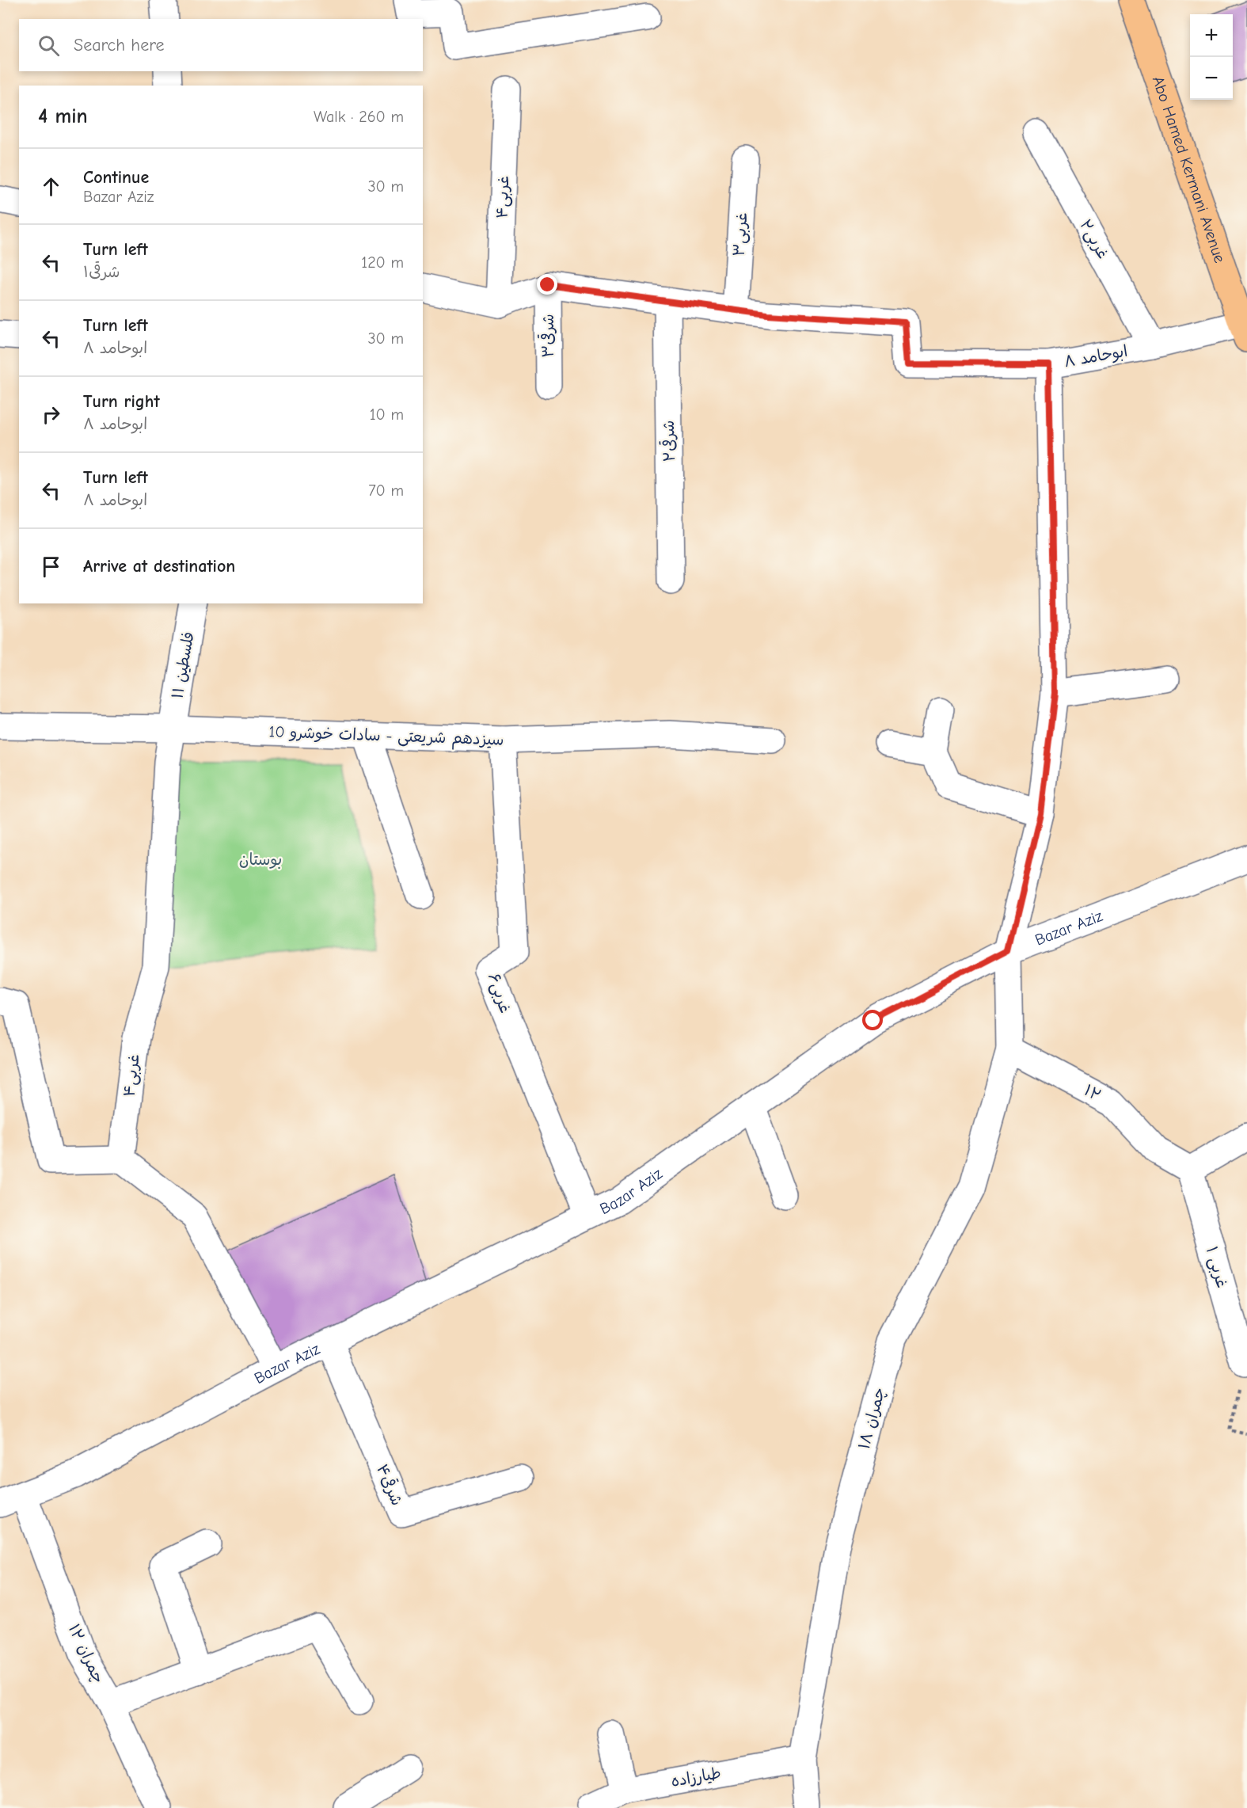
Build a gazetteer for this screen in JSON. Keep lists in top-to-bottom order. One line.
{"streets":{"main road":["Abo Hamed Kermani Avenue"],"street":["غربی۴","غربی۳","غربی۲","شرقی۳","ابوحامد ۸","شرقی۲","فلسطین ۱۱","سیزدهم شریعتی - سادات خوشرو 10","Bazar Aziz","غربی۶","۱۲","۱ غربی","چمران ۱۸","شرقی۴","چمران ۱۲","طیارزاده"]},"crossings":[["Abo Hamed Kermani Avenue","ابوحامد ۸"],["غربی۴","ابوحامد ۸"],["غربی۴","فلسطین ۱۱"],["غربی۴","سیزدهم شریعتی - سادات خوشرو 10"],["غربی۳","ابوحامد ۸"],["غربی۲","ابوحامد ۸"],["شرقی۳","ابوحامد ۸"],["ابوحامد ۸","شرقی۲"],["فلسطین ۱۱","سیزدهم شریعتی - سادات خوشرو 10"],["سیزدهم شریعتی - سادات خوشرو 10","غربی۶"],["Bazar Aziz","غربی۶"],["Bazar Aziz","شرقی۴"],["Bazar Aziz","چمران ۱۲"],["۱۲","۱ غربی"],["۱۲","چمران ۱۸"],["چمران ۱۸","طیارزاده"]],"parks":["بوستان"],"page":{"map_buttons":["+","−"],"search":"Search here","heading":["4 min","Walk · 260 m"],"list":[["Continue","Bazar Aziz","30 m"],["Turn left","شرقی۱","120 m"],["Turn left","ابوحامد ۸","30 m"],["Turn right","ابوحامد ۸","10 m"],["Turn left","ابوحامد ۸","70 m"],"Arrive at destination"]}}
